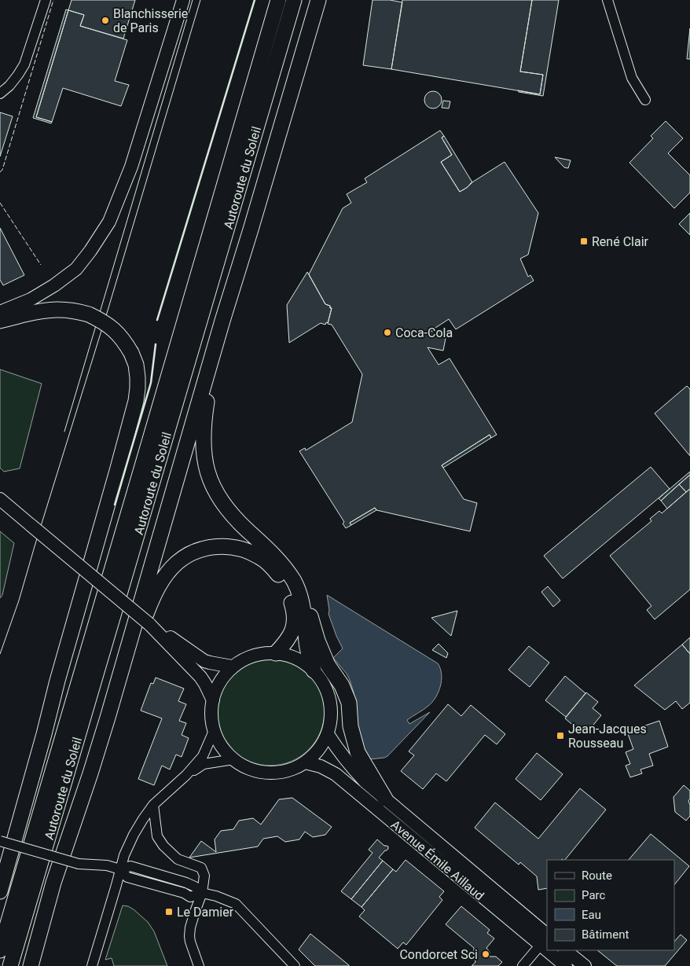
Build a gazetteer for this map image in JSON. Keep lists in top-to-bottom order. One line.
{"streets":{"highway":["Autoroute du Soleil"],"main road":["Avenue Émile Aillaud"]},"places":{"other":["Blanchisserie de Paris","Coca-Cola","Condorcet Sci"],"transit":["René Clair","Jean-Jacques Rousseau","Le Damier"]},"legend":["Route","Parc","Eau","Bâtiment"]}
